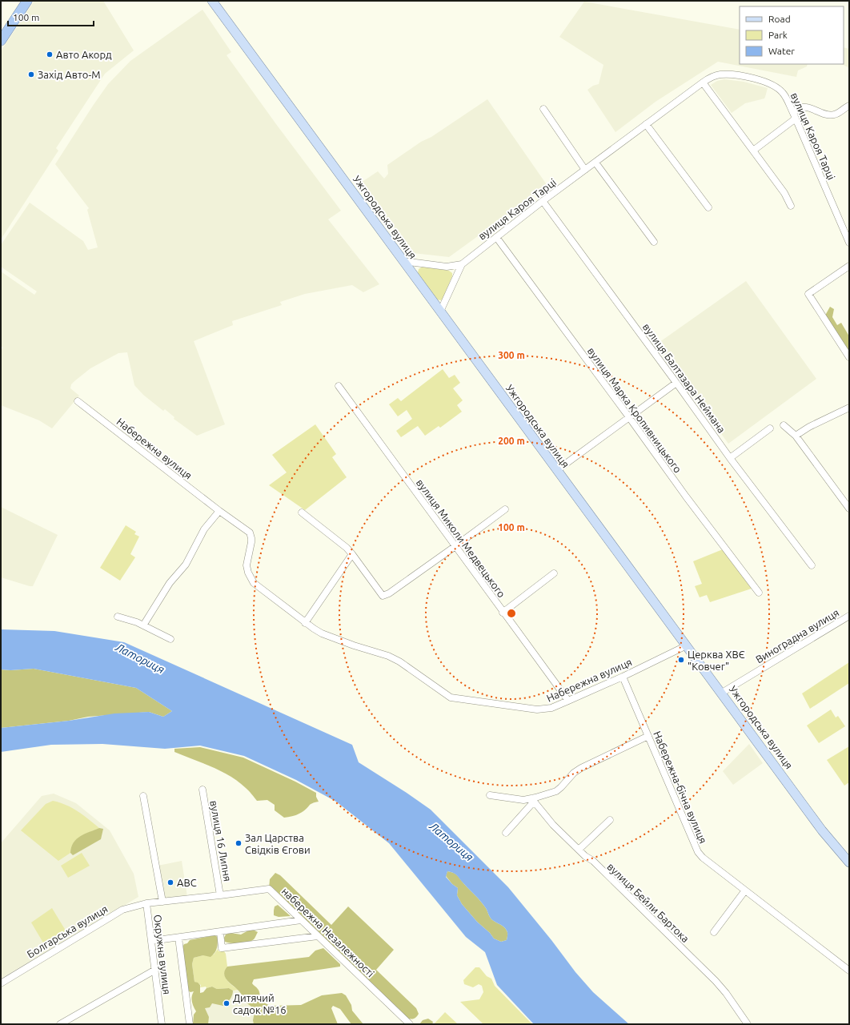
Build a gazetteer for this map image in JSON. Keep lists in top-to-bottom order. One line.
{"streets":{"main road":["Ужгородська вулиця"],"street":["вулиця Кароя Тарці","вулиця Балтазара Неймана","вулиця Марка Кропивницького","Набережна вулиця","вулиця Миколи Медвецького","Виноградна вулиця","Набережна-бічна вулиця","вулиця 16 Липня","вулиця Бейли Бартока","Болгарська вулиця","набережна Незалежності","Окружна вулиця"]},"crossings":[["вулиця Кароя Тарці","Ужгородська вулиця"],["вулиця Кароя Тарці","вулиця Балтазара Неймана"],["вулиця Кароя Тарці","вулиця Марка Кропивницького"],["Ужгородська вулиця","Набережна вулиця"],["Ужгородська вулиця","Виноградна вулиця"],["Набережна вулиця","вулиця Миколи Медвецького"],["Набережна вулиця","Набережна-бічна вулиця"],["вулиця 16 Липня","набережна Незалежності"],["вулиця 16 Липня","Окружна вулиця"],["Болгарська вулиця","Окружна вулиця"],["набережна Незалежності","Окружна вулиця"]],"water":["Латориця"],"places":["Авто Акорд","Захід Авто-М","Церква ХВЄ \"Ковчег\"","Зал Царства Свідків Єгови","ABC","Дитячий садок №16"],"legend":["Road","Park","Water"],"scale_bar":"100 m","rings":["300 m","200 m","100 m"]}
